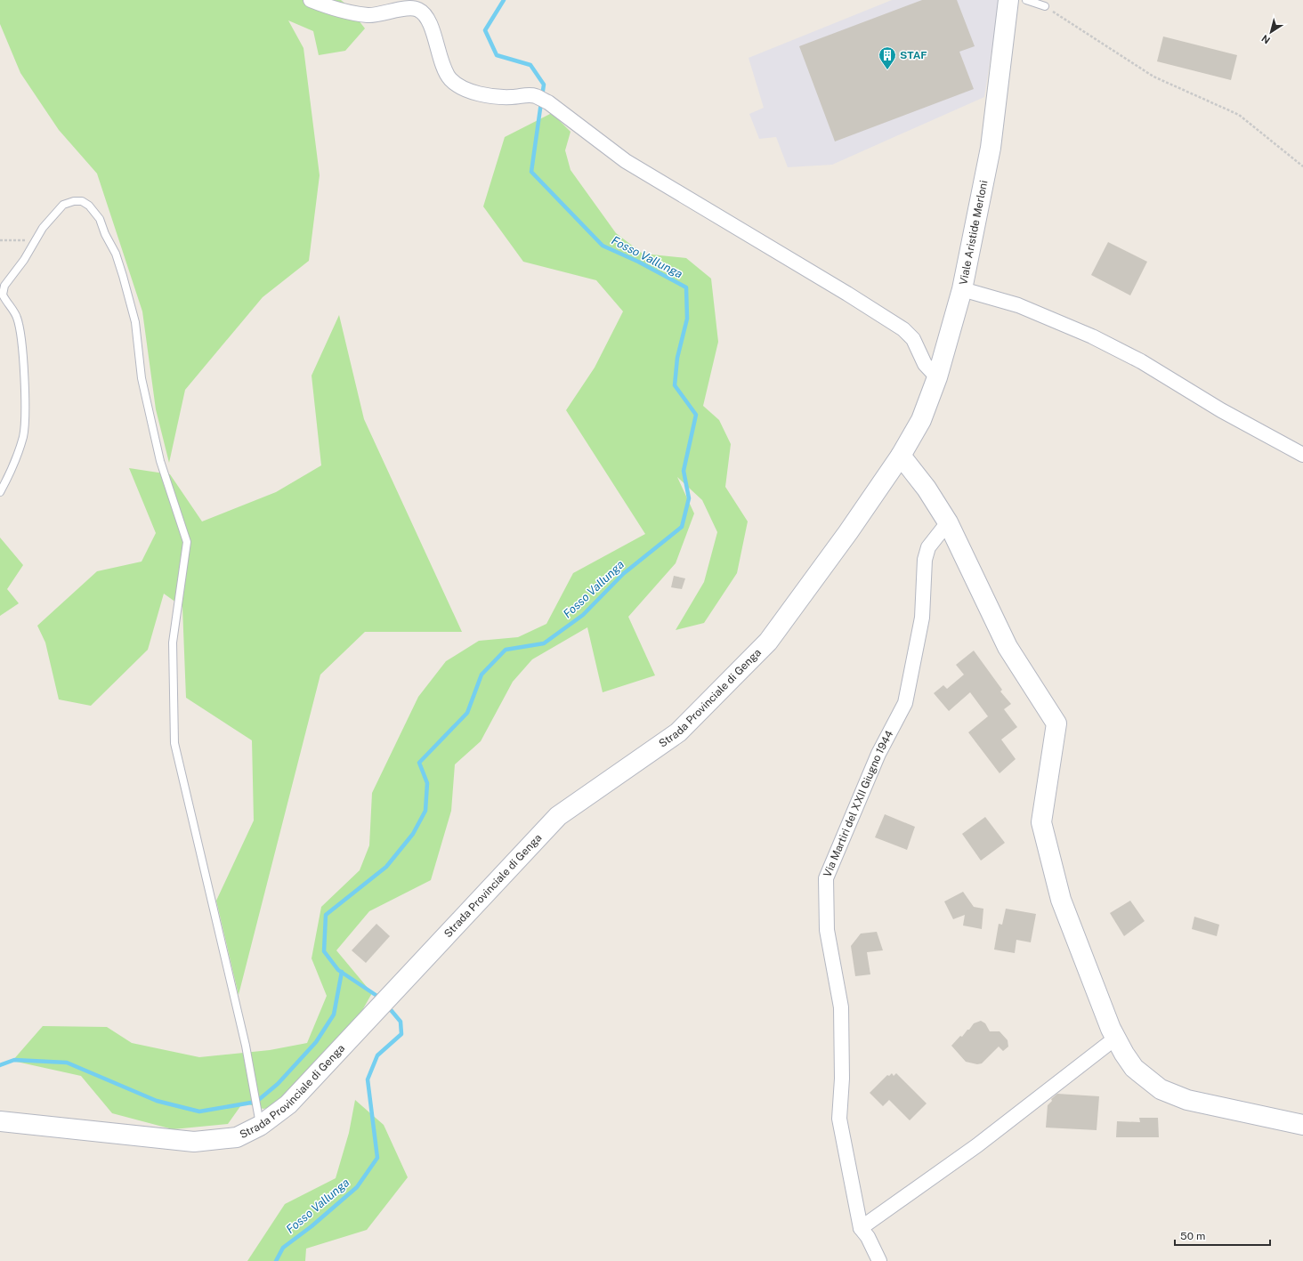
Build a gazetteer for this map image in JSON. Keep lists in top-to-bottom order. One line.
{"streets":{"main road":["Viale Aristide Merloni","Strada Provinciale di Genga"],"street":["Via Martiri del XXII Giugno 1944"]},"crossings":[["Viale Aristide Merloni","Strada Provinciale di Genga"]],"water":["Fosso Vallunga"],"places":{"building":["STAF"]},"scale_bar":"50 m","north":"bottom left"}
